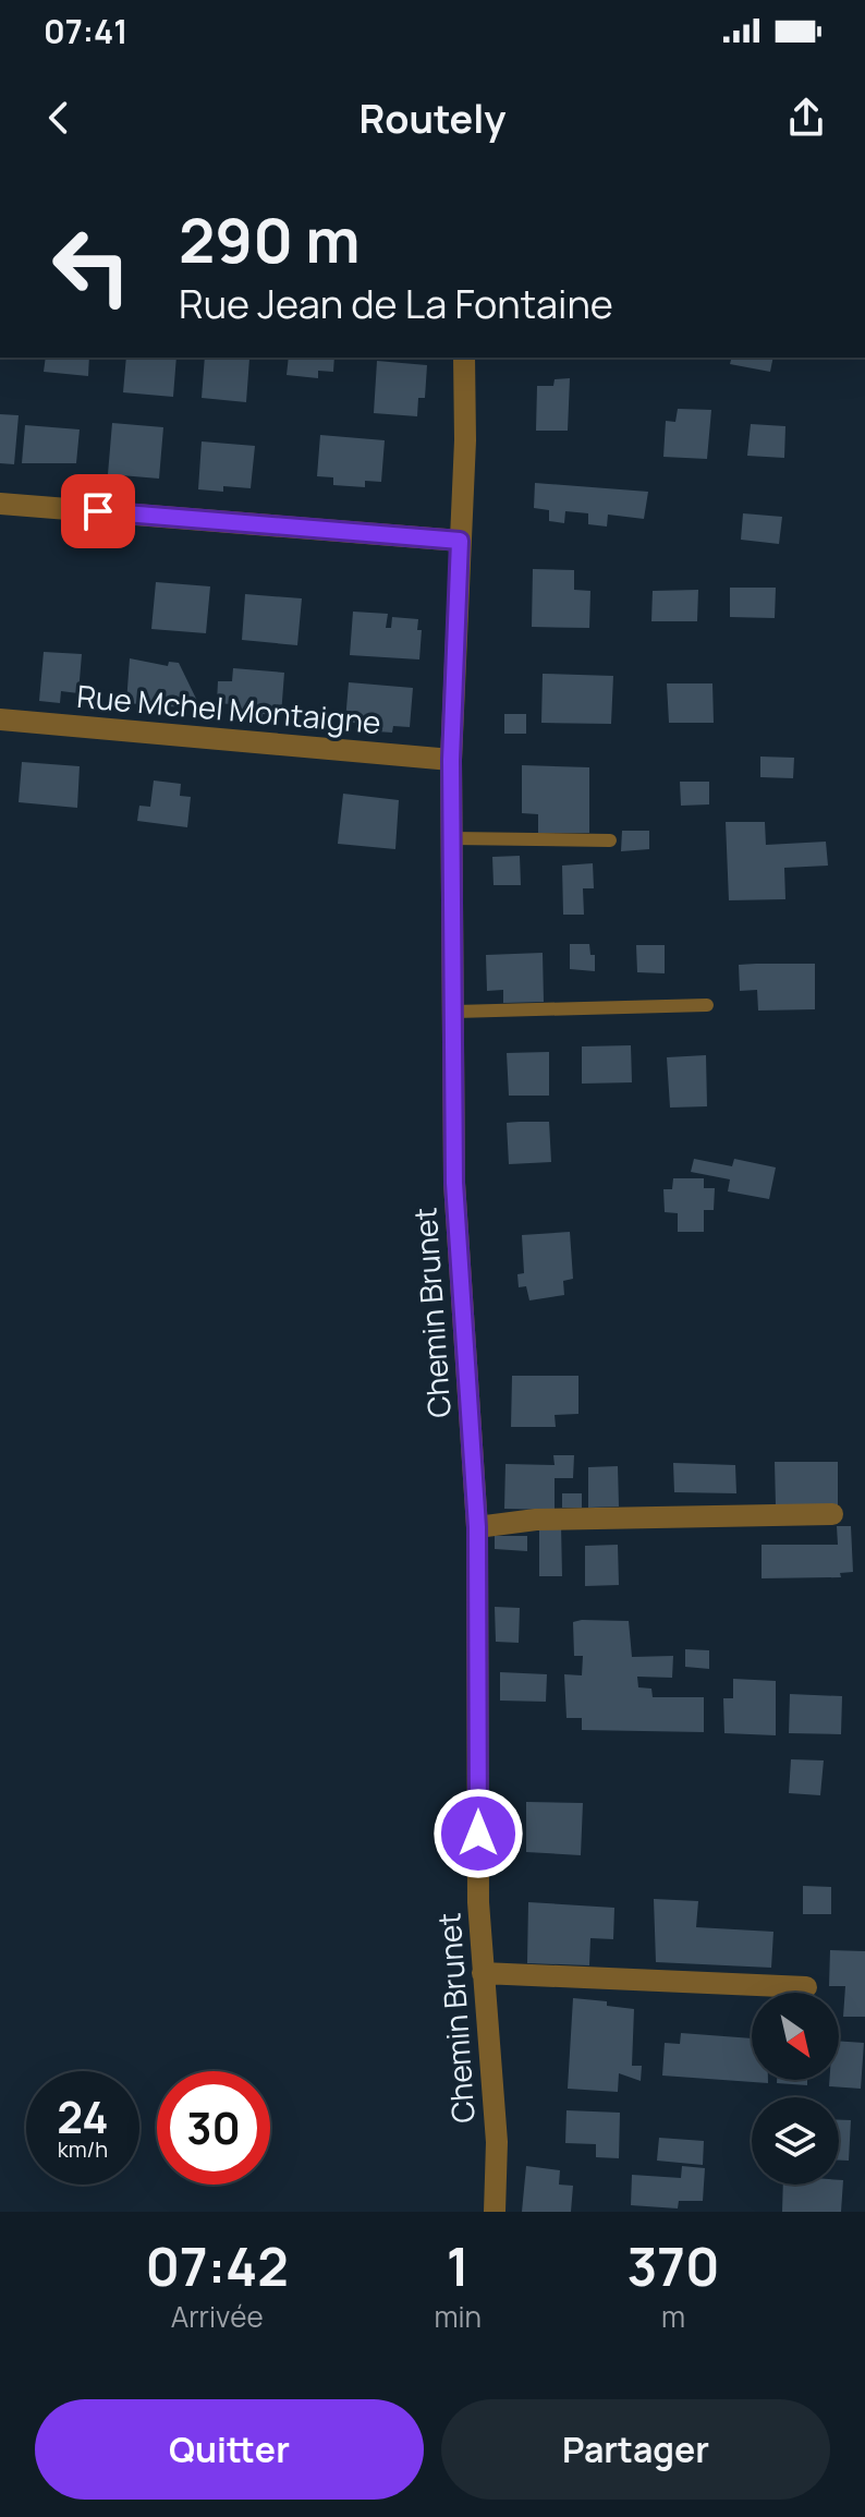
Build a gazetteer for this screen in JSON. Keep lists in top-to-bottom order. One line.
{"streets":{"street":["Rue Mchel Montaigne","Chemin Brunet"]},"crossings":[["Rue Mchel Montaigne","Chemin Brunet"]],"north":"bottom right","page":{"status":"07:41","header":"Routely","turn":["290 m","Rue Jean de La Fontaine"],"speed":"24 km/h","limit":"30","eta":["07:42","Arrivée","1","min","370","m"],"buttons":["Quitter","Partager"]}}
